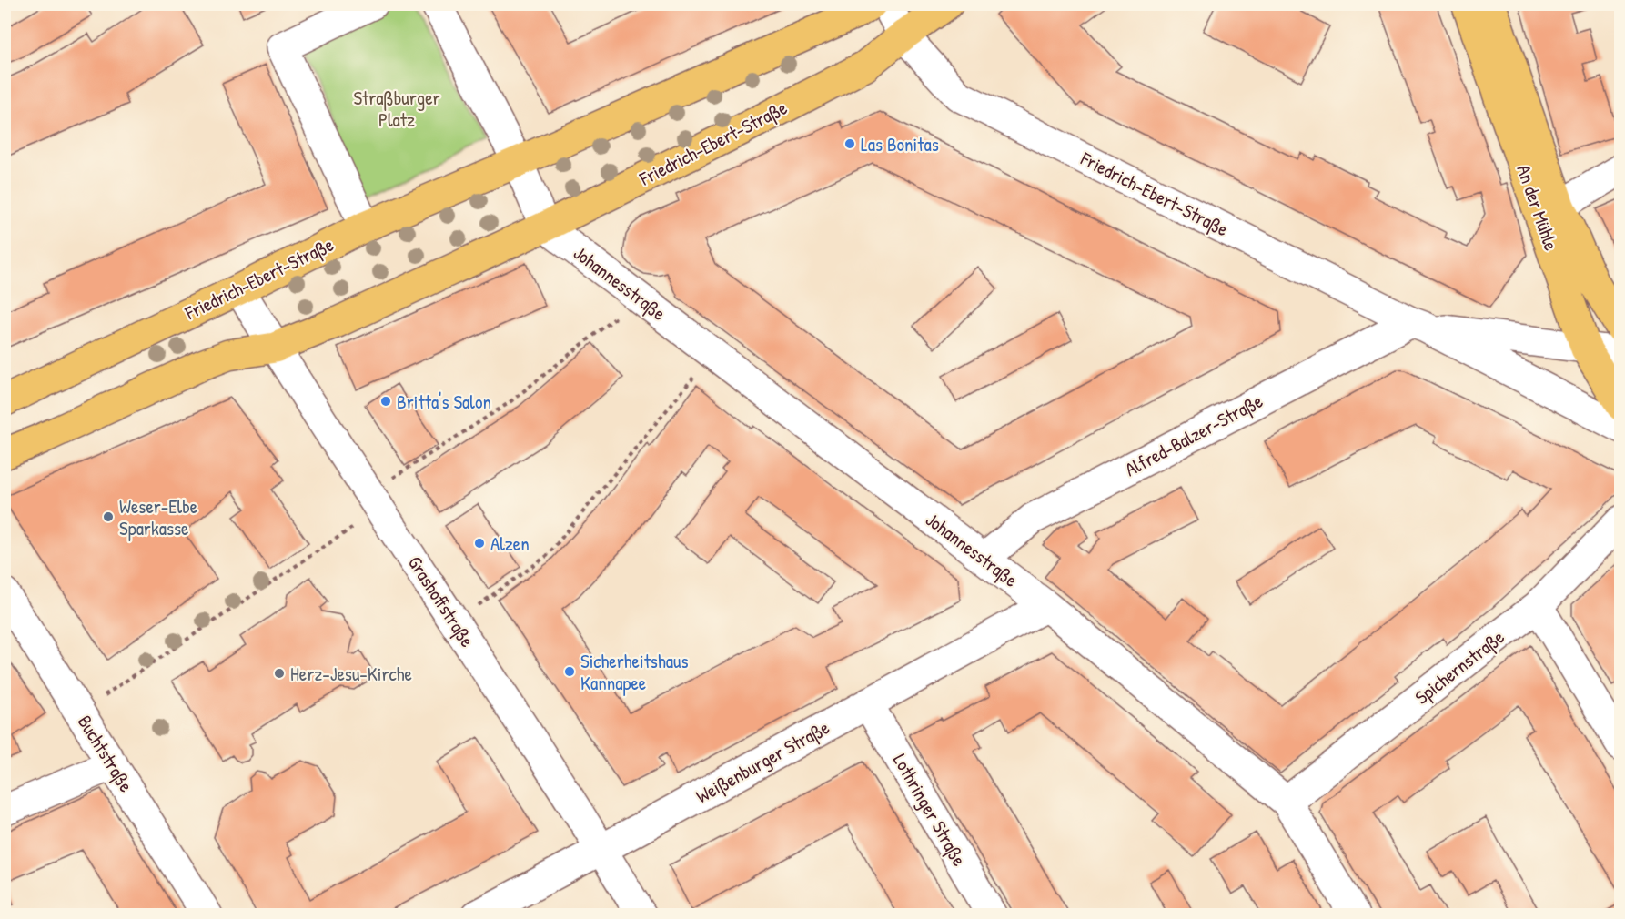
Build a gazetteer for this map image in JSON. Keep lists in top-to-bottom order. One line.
{"streets":{"main road":["Friedrich-Ebert-Straße","An der Mühle"],"street":["Johannesstraße","Alfred-Balzer-Straße","Grashoffstraße","Spichernstraße","Buchtstraße","Weißenburger Straße","Lothringer Straße"]},"crossings":[["Friedrich-Ebert-Straße","An der Mühle"],["Friedrich-Ebert-Straße","Johannesstraße"],["Friedrich-Ebert-Straße","Alfred-Balzer-Straße"],["Friedrich-Ebert-Straße","Grashoffstraße"],["Johannesstraße","Alfred-Balzer-Straße"],["Johannesstraße","Spichernstraße"],["Johannesstraße","Weißenburger Straße"],["Grashoffstraße","Weißenburger Straße"],["Weißenburger Straße","Lothringer Straße"]],"parks":["Straßburger Platz"],"places":["Las Bonitas","Britta's Salon","Weser-Elbe Sparkasse","Alzen","Sicherheitshaus Kannapee","Herz-Jesu-Kirche"]}
